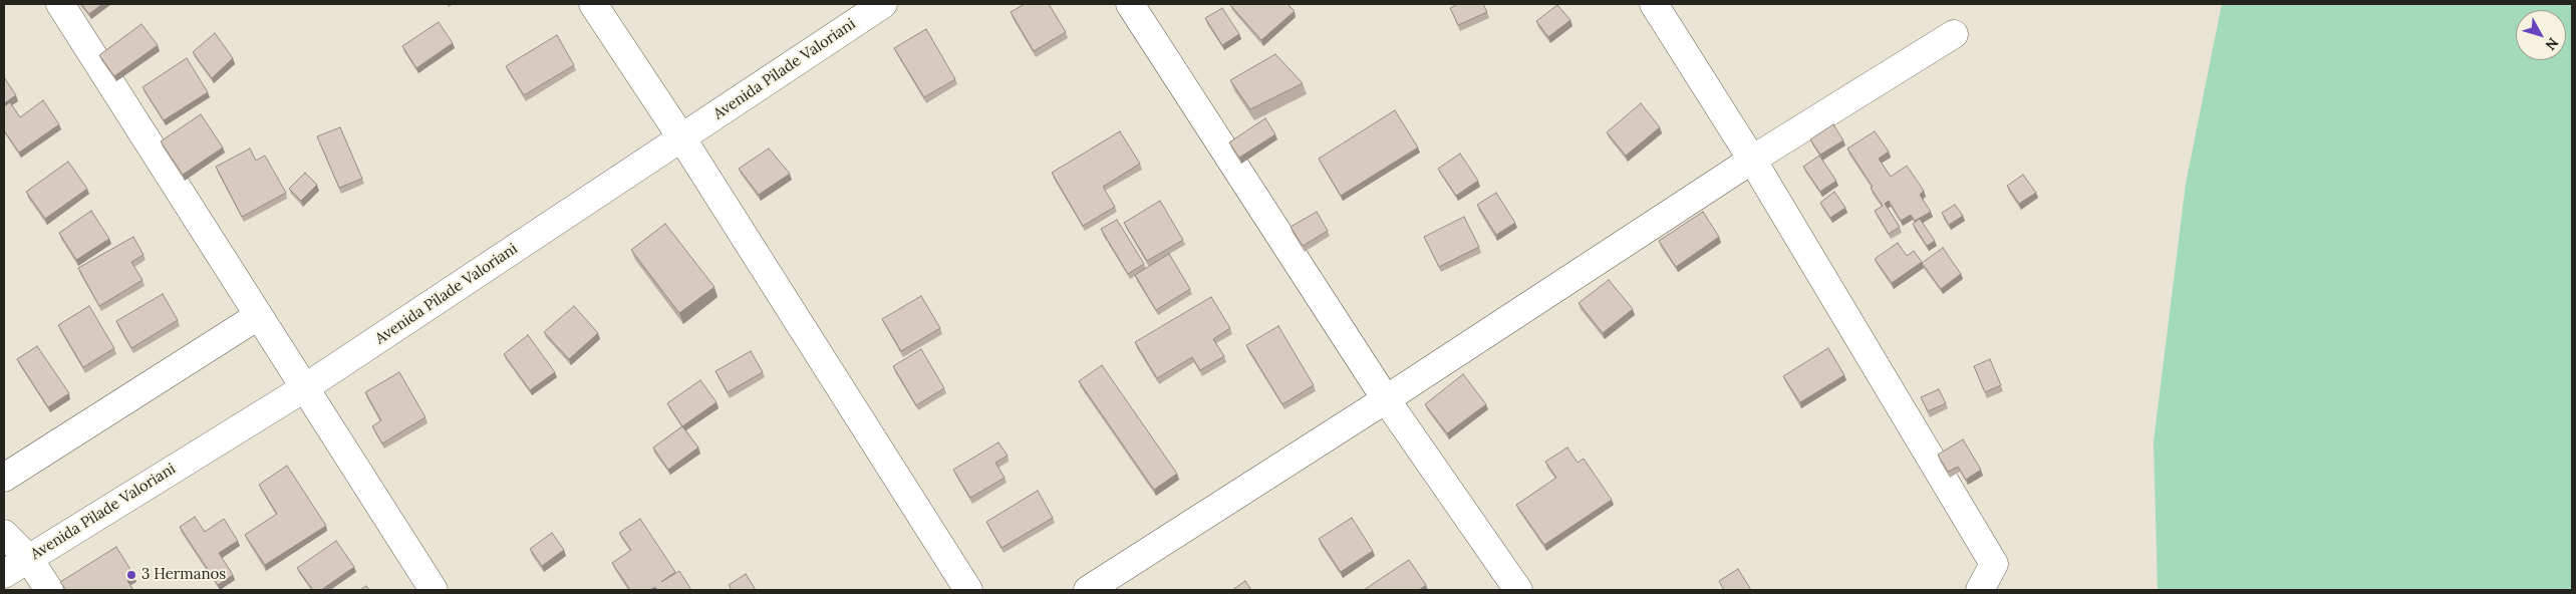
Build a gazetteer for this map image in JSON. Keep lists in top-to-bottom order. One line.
{"streets":{"street":["Avenida Pilade Valoriani"]},"places":["3 Hermanos"],"north":"bottom right"}
